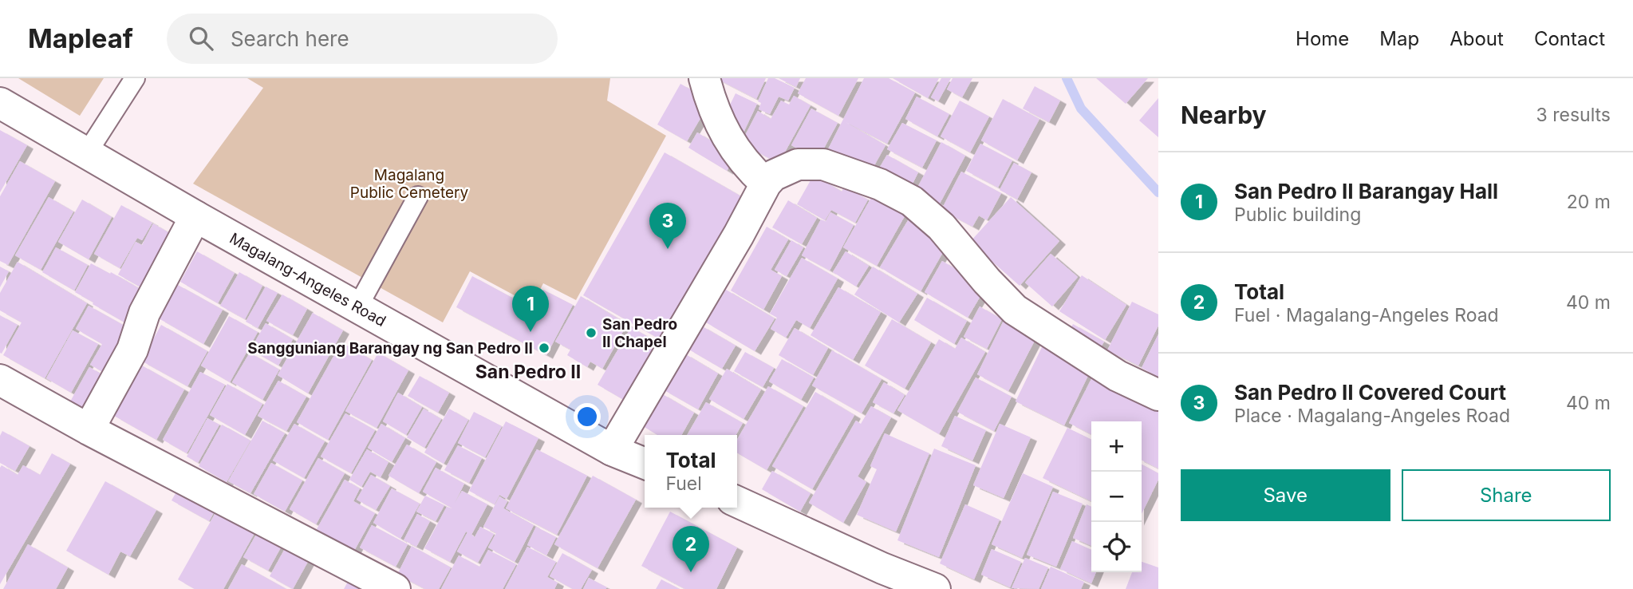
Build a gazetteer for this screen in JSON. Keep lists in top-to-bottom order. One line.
{"streets":{"street":["Magalang-Angeles Road"]},"districts":["San Pedro II"],"parks":["Magalang Public Cemetery"],"places":["San Pedro II Chapel","Sangguniang Barangay ng San Pedro Ⅱ"],"page":{"header":"Mapleaf","search":"Search here","nav":["Home","Map","About","Contact"],"heading":["Nearby","3 results"],"list":[{"mark":"1","name":"San Pedro Ⅱ Barangay Hall","note":"Public building","value":"20 m"},{"mark":"2","name":"Total","note":"Fuel · Magalang-Angeles Road","value":"40 m"},{"mark":"3","name":"San Pedro Ⅱ Covered Court","note":"Place · Magalang-Angeles Road","value":"40 m"}],"pins":["3","1","2"],"map_buttons":["+","−"],"popup":["Total","Fuel"],"buttons":["Save","Share"]}}
